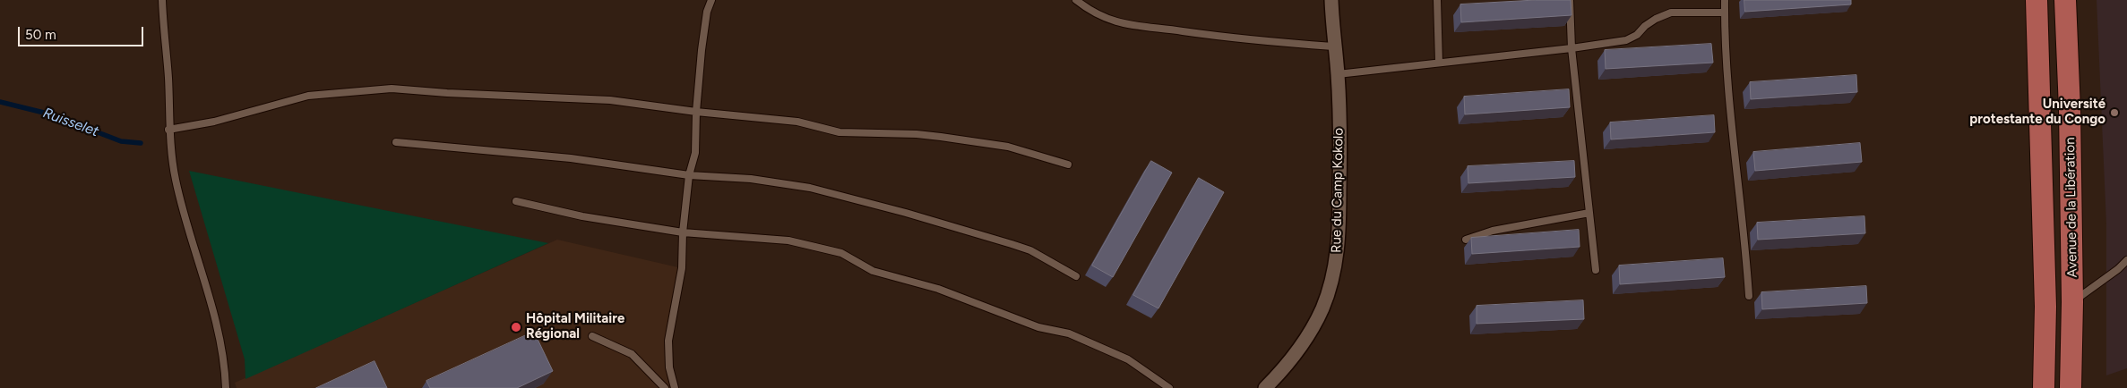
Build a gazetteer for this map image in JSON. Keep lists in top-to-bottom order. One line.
{"streets":{"main road":["Avenue de la Libération"],"street":["Rue du Camp Kokolo"]},"water":["Ruisselet"],"places":["Université protestante du Congo","Hôpital Militaire Régional"],"scale_bar":"50 m"}
